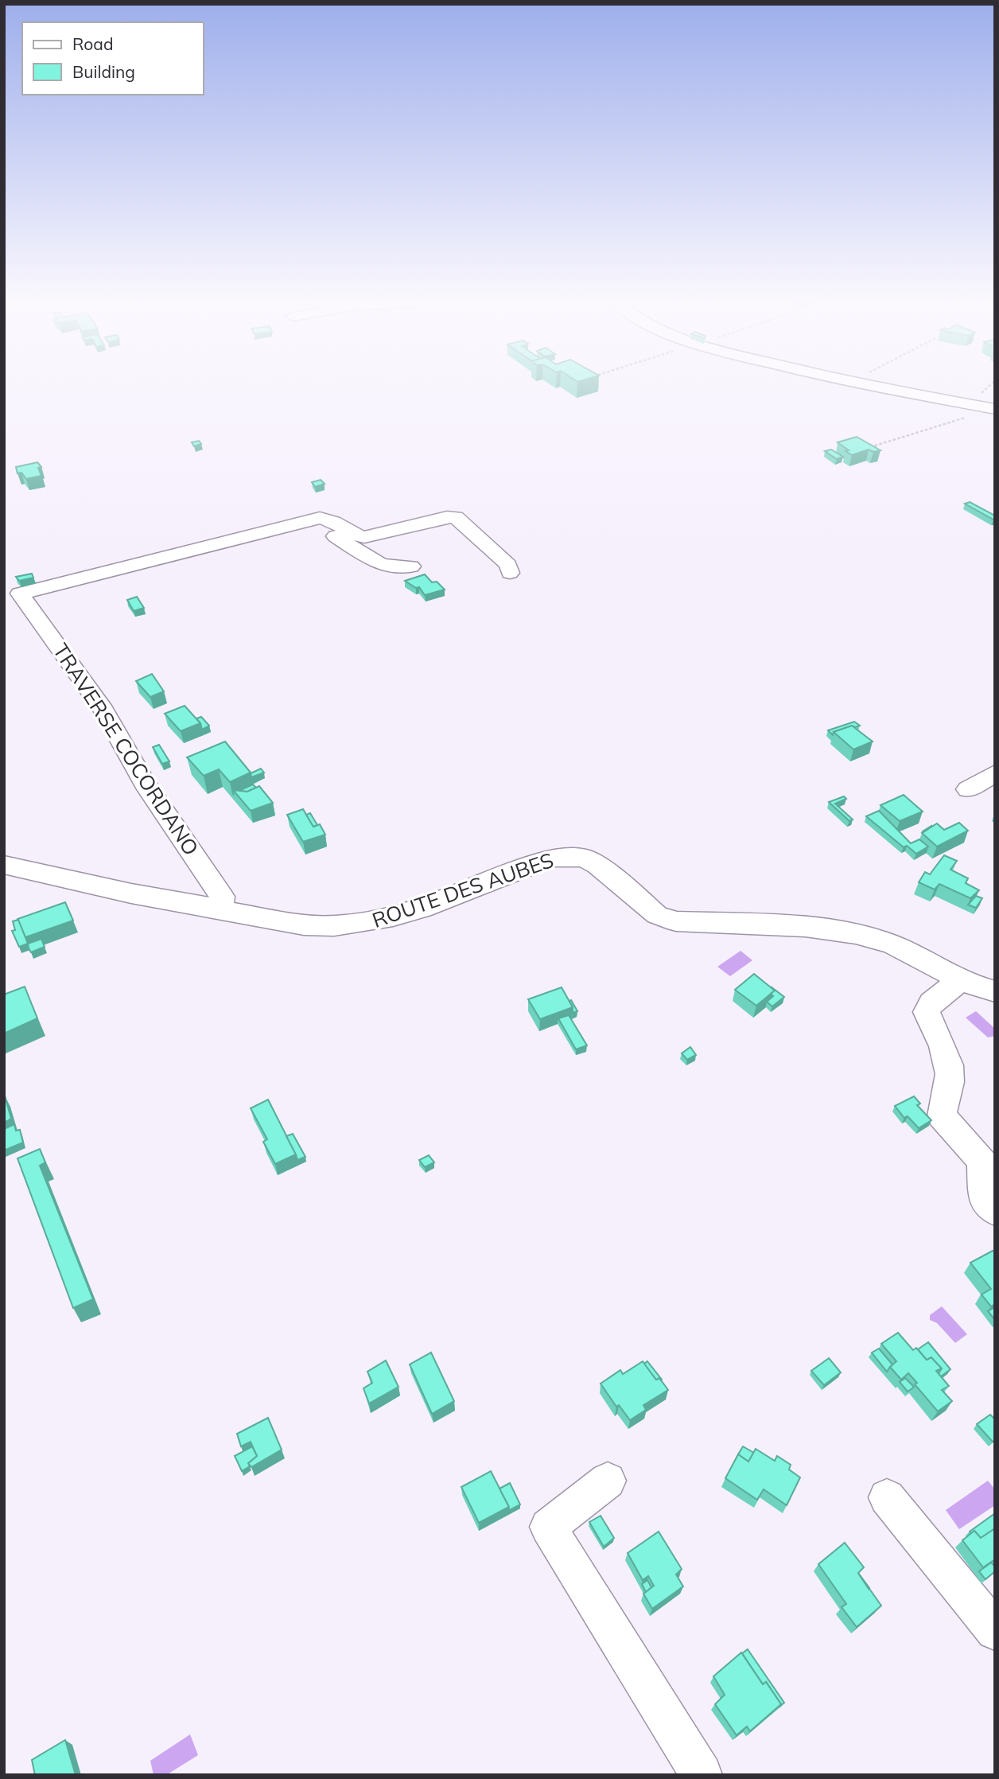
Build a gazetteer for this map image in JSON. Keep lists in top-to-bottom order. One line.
{"streets":{"street":["TRAVERSE COCORDANO","ROUTE DES AUBES"]},"crossings":[["TRAVERSE COCORDANO","ROUTE DES AUBES"]],"legend":["Road","Building"]}
